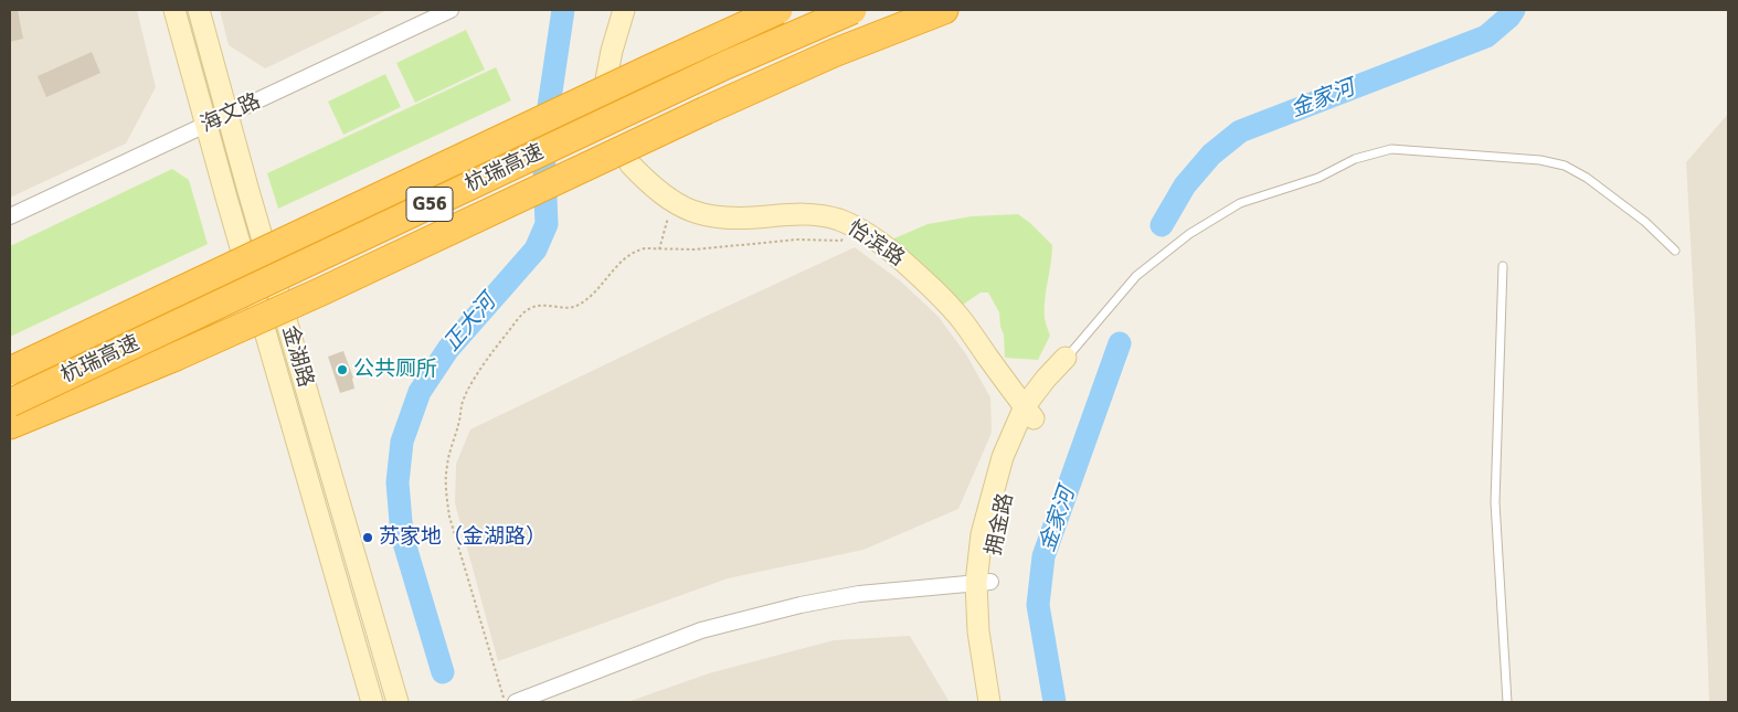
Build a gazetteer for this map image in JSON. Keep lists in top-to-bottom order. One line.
{"streets":{"highway":["杭瑞高速","G56"],"main road":["怡滨路","金湖路","拥金路"],"street":["海文路"]},"crossings":[["海文路","金湖路"]],"water":["金家河","正大河"],"places":["公共厕所","苏家地（金湖路）"]}
